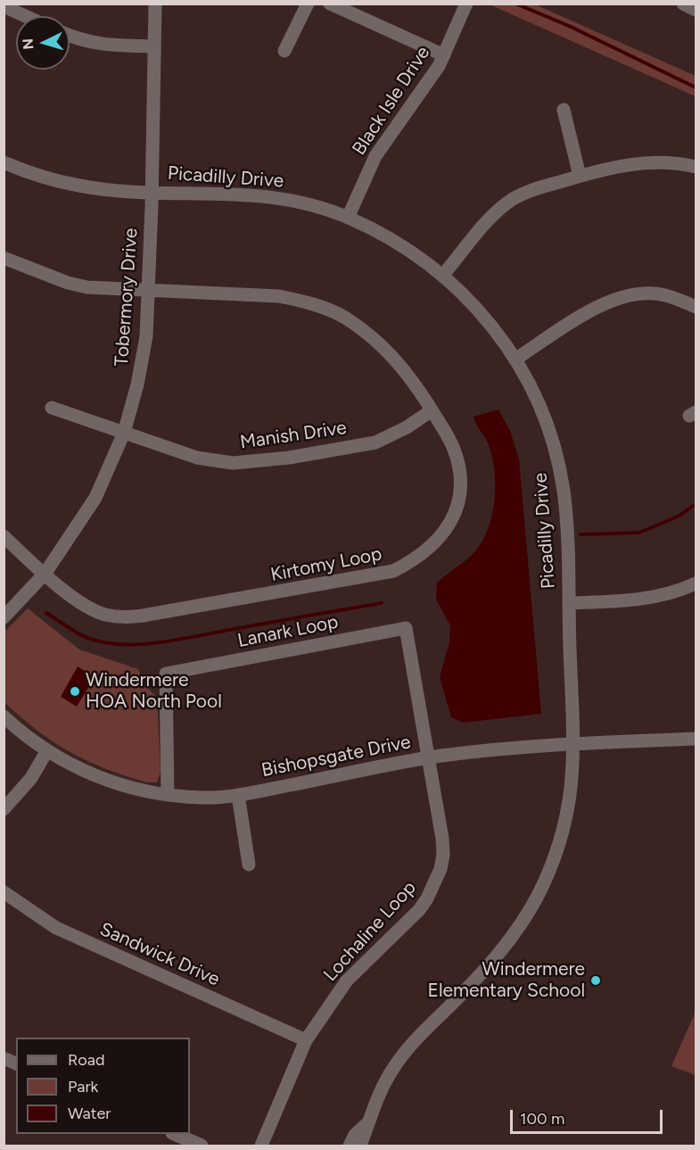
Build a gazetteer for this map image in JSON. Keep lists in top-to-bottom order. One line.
{"streets":{"street":["Black Isle Drive","Picadilly Drive","Tobermory Drive","Manish Drive","Kirtomy Loop","Lanark Loop","Bishopsgate Drive","Lochaline Loop","Sandwick Drive"]},"crossings":[["Black Isle Drive","Picadilly Drive"],["Picadilly Drive","Tobermory Drive"],["Picadilly Drive","Bishopsgate Drive"],["Tobermory Drive","Manish Drive"],["Tobermory Drive","Kirtomy Loop"],["Manish Drive","Kirtomy Loop"],["Lanark Loop","Bishopsgate Drive"],["Lanark Loop","Lochaline Loop"],["Bishopsgate Drive","Lochaline Loop"],["Lochaline Loop","Sandwick Drive"]],"places":["Windermere HOA North Pool","Windermere Elementary School"],"legend":["Road","Park","Water"],"scale_bar":"100 m","north":"left"}
